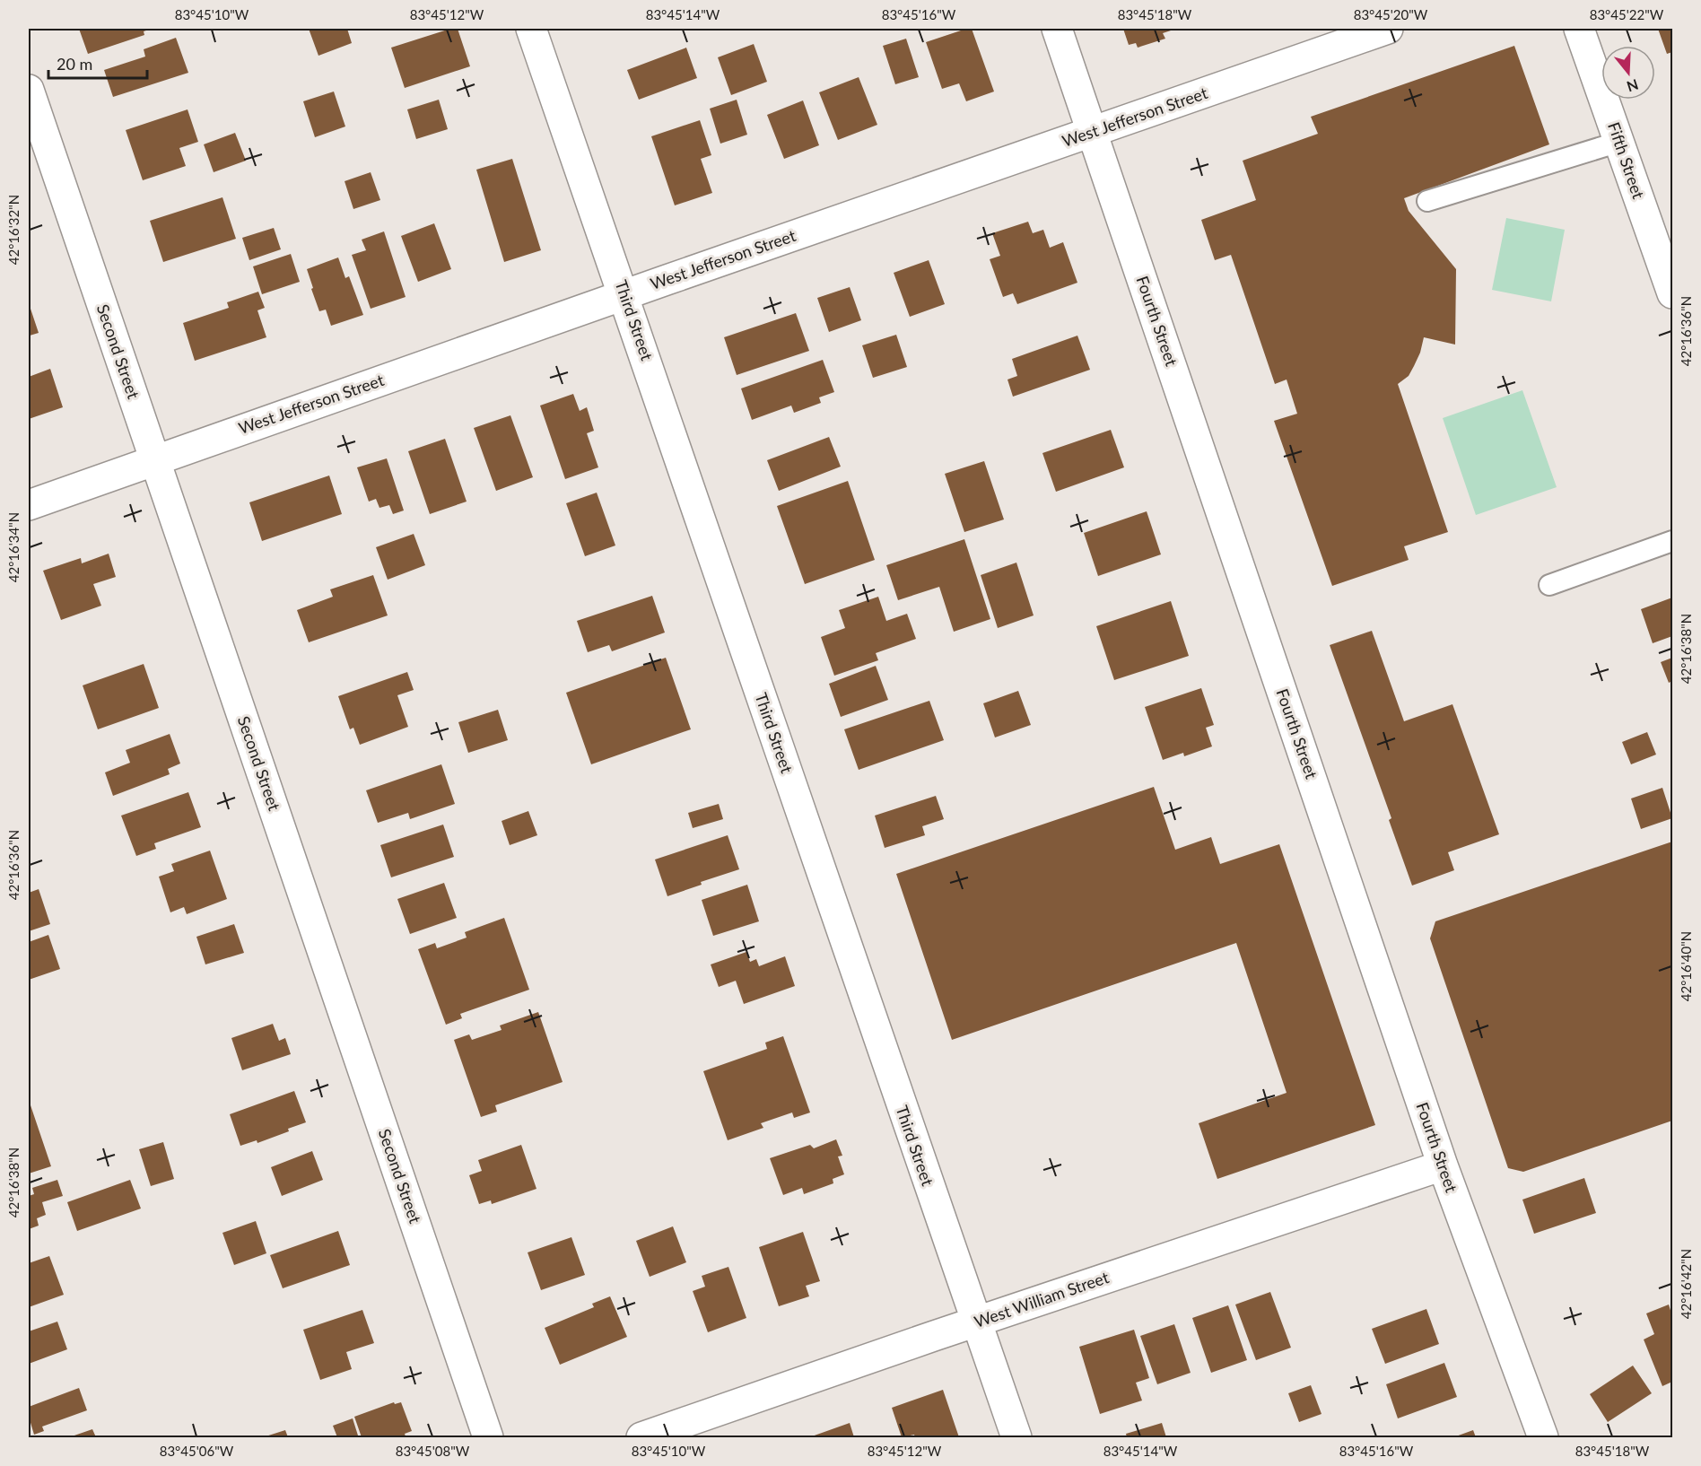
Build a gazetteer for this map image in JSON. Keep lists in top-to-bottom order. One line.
{"streets":{"street":["West Jefferson Street","Fifth Street","Third Street","Fourth Street","Second Street","West William Street"]},"crossings":[["West Jefferson Street","Third Street"],["West Jefferson Street","Fourth Street"],["West Jefferson Street","Second Street"],["Third Street","West William Street"],["Fourth Street","West William Street"]],"scale_bar":"20 m","north":"bottom","coordinates":["83°45'10\"W","83°45'12\"W","83°45'14\"W","83°45'16\"W","83°45'18\"W","83°45'20\"W","83°45'22\"W","42°16'32\"N","42°16'36\"N","42°16'34\"N","42°16'38\"N","42°16'40\"N","42°16'42\"N","83°45'06\"W","83°45'08\"W"]}
